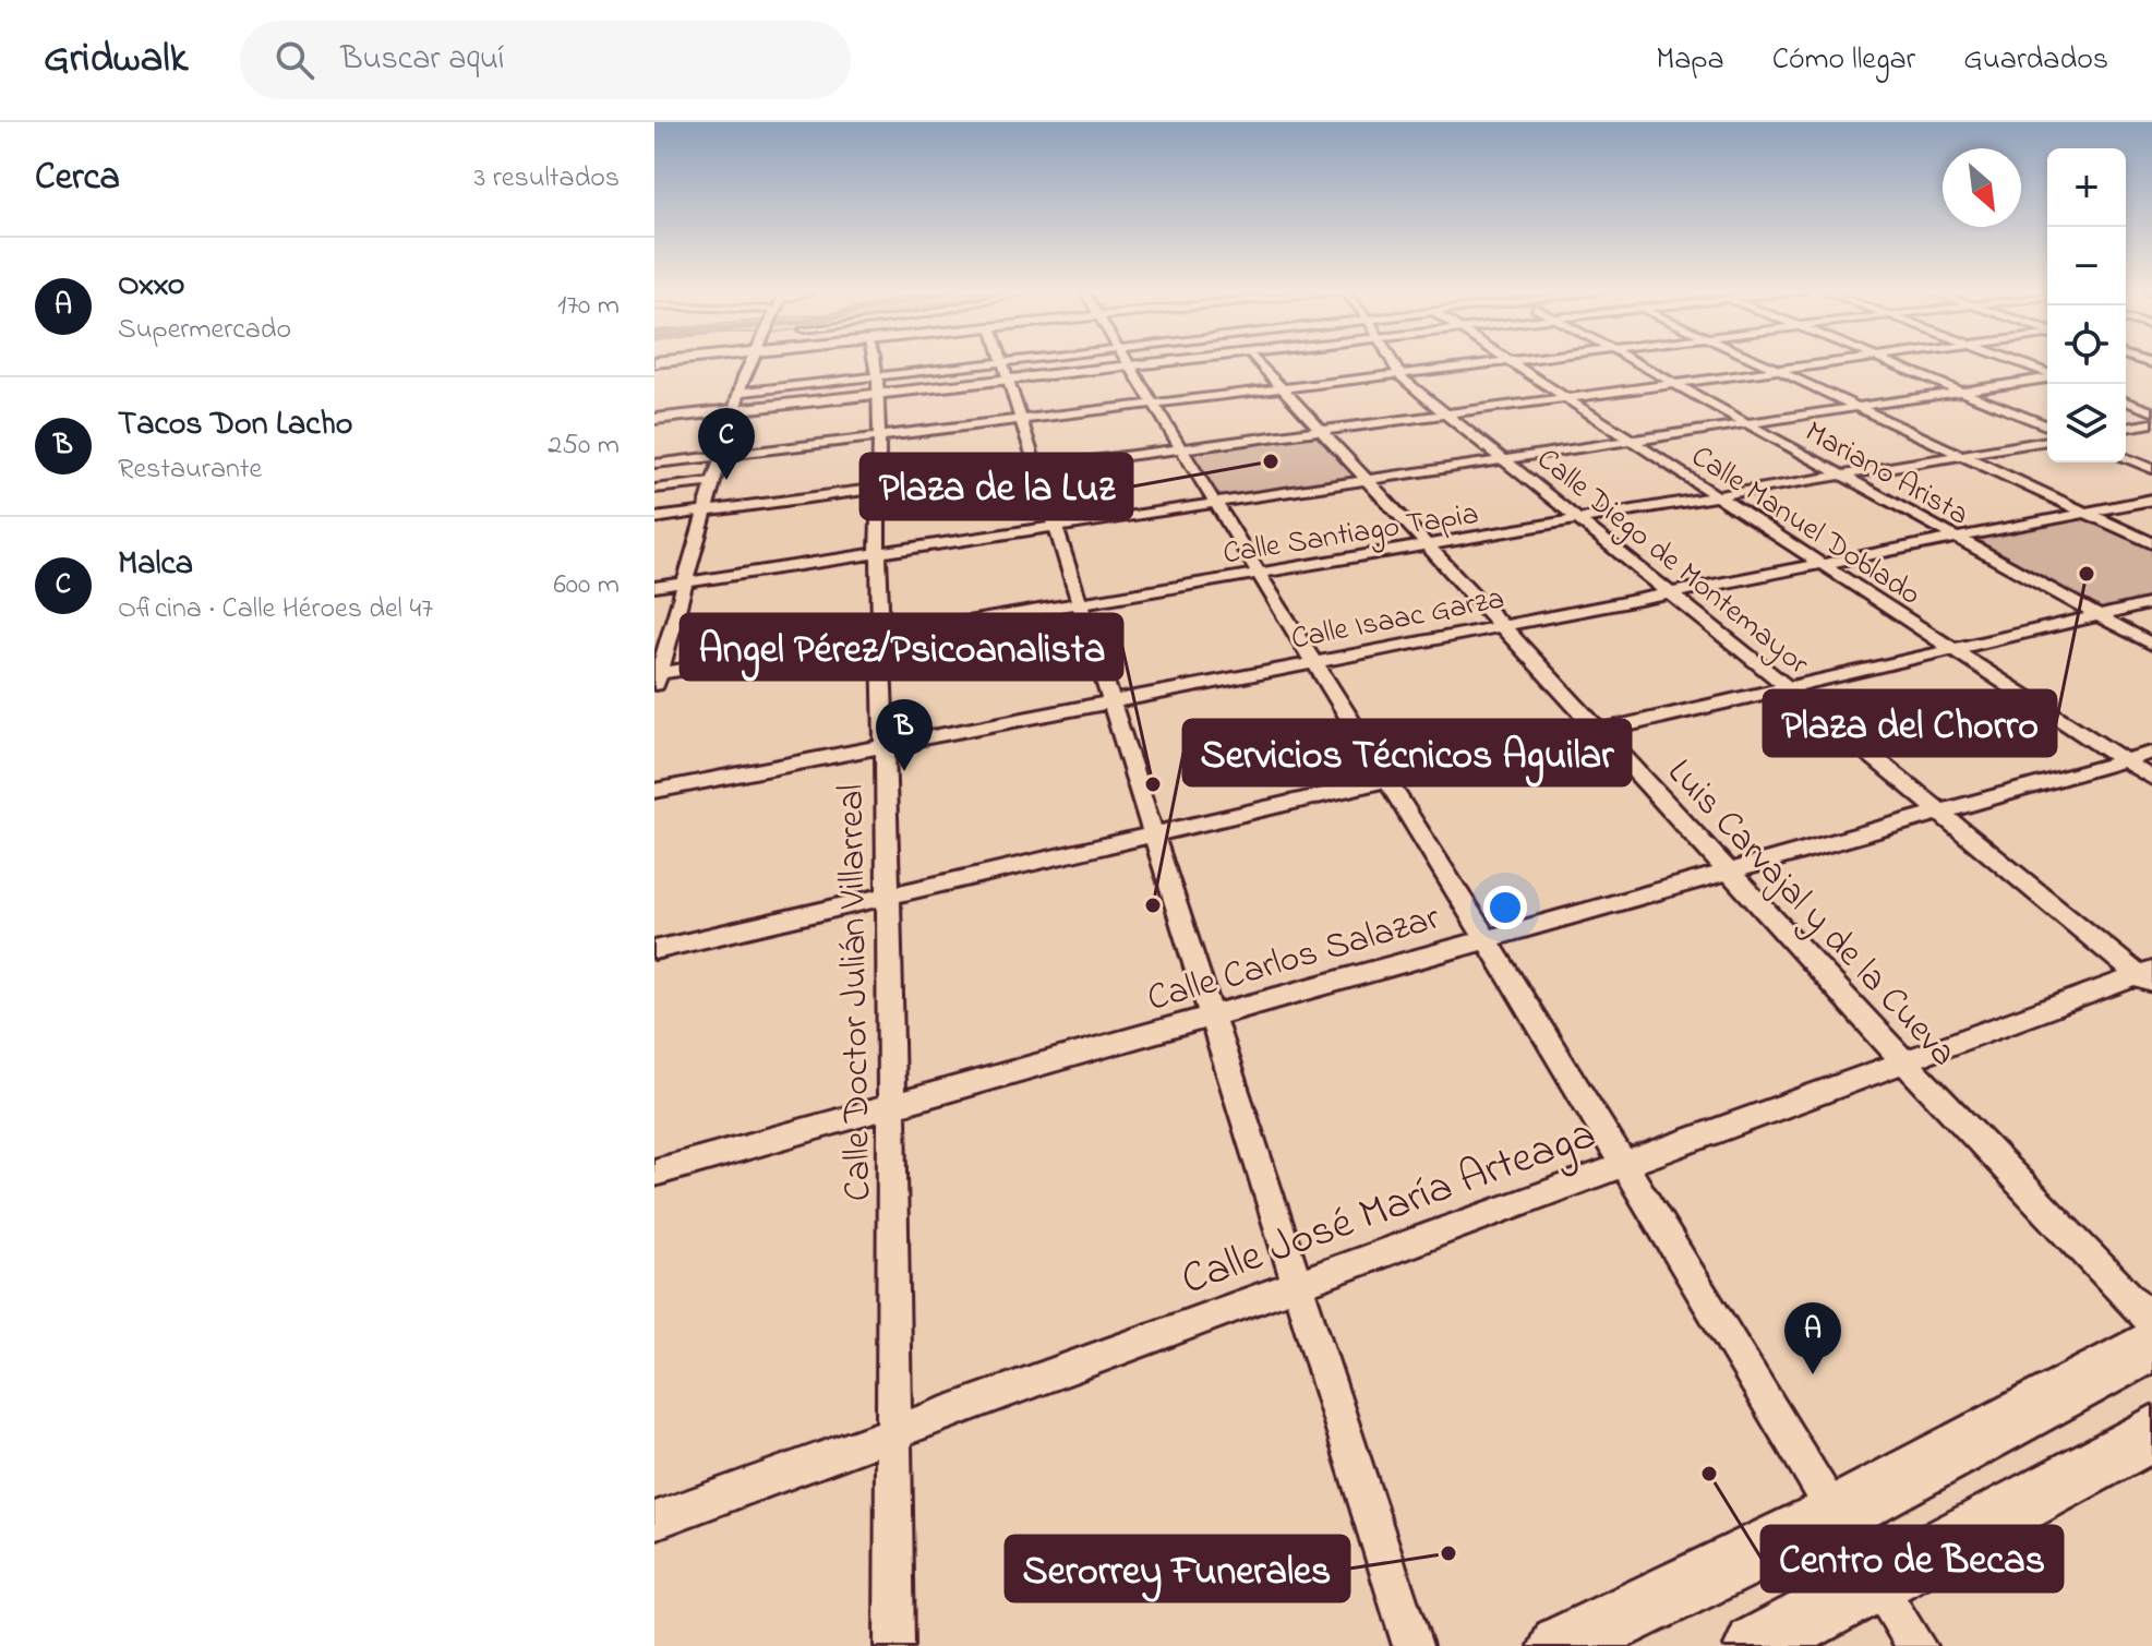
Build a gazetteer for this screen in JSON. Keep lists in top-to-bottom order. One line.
{"streets":{"street":["Mariano Arista","Calle Manuel Doblado","Calle Santiago Tapia","Calle Diego de Montemayor","Calle Isaac Garza","Luis Carvajal y de la Cueva","Calle Carlos Salazar","Calle Doctor Julián Villarreal","Calle José María Arteaga"]},"crossings":[["Mariano Arista","Calle Santiago Tapia"],["Mariano Arista","Calle Isaac Garza"],["Calle Manuel Doblado","Calle Santiago Tapia"],["Calle Manuel Doblado","Calle Isaac Garza"],["Calle Manuel Doblado","Calle Carlos Salazar"],["Calle Santiago Tapia","Calle Diego de Montemayor"],["Calle Santiago Tapia","Luis Carvajal y de la Cueva"],["Calle Santiago Tapia","Calle Doctor Julián Villarreal"],["Calle Diego de Montemayor","Calle Isaac Garza"],["Calle Diego de Montemayor","Calle Carlos Salazar"],["Calle Diego de Montemayor","Calle José María Arteaga"],["Calle Isaac Garza","Luis Carvajal y de la Cueva"],["Calle Isaac Garza","Calle Doctor Julián Villarreal"],["Luis Carvajal y de la Cueva","Calle Carlos Salazar"],["Luis Carvajal y de la Cueva","Calle José María Arteaga"],["Calle Carlos Salazar","Calle Doctor Julián Villarreal"],["Calle Doctor Julián Villarreal","Calle José María Arteaga"]],"places":["Plaza de la Luz","Plaza del Chorro","Angel Pérez/Psicoanalista","Servicios Técnicos Aguilar","Centro de Becas","Serorrey Funerales"],"north":"bottom right","page":{"header":"Gridwalk","search":"Buscar aquí","nav":["Mapa","Cómo llegar","Guardados"],"heading":["Cerca","3 resultados"],"map_buttons":["+","−"],"list":[{"mark":"A","name":"Oxxo","note":"Supermercado","value":"170 m"},{"mark":"B","name":"Tacos Don Lacho","note":"Restaurante","value":"250 m"},{"mark":"C","name":"Malca","note":"Oficina · Calle Héroes del 47","value":"600 m"}],"pins":["C","B","A"]}}
